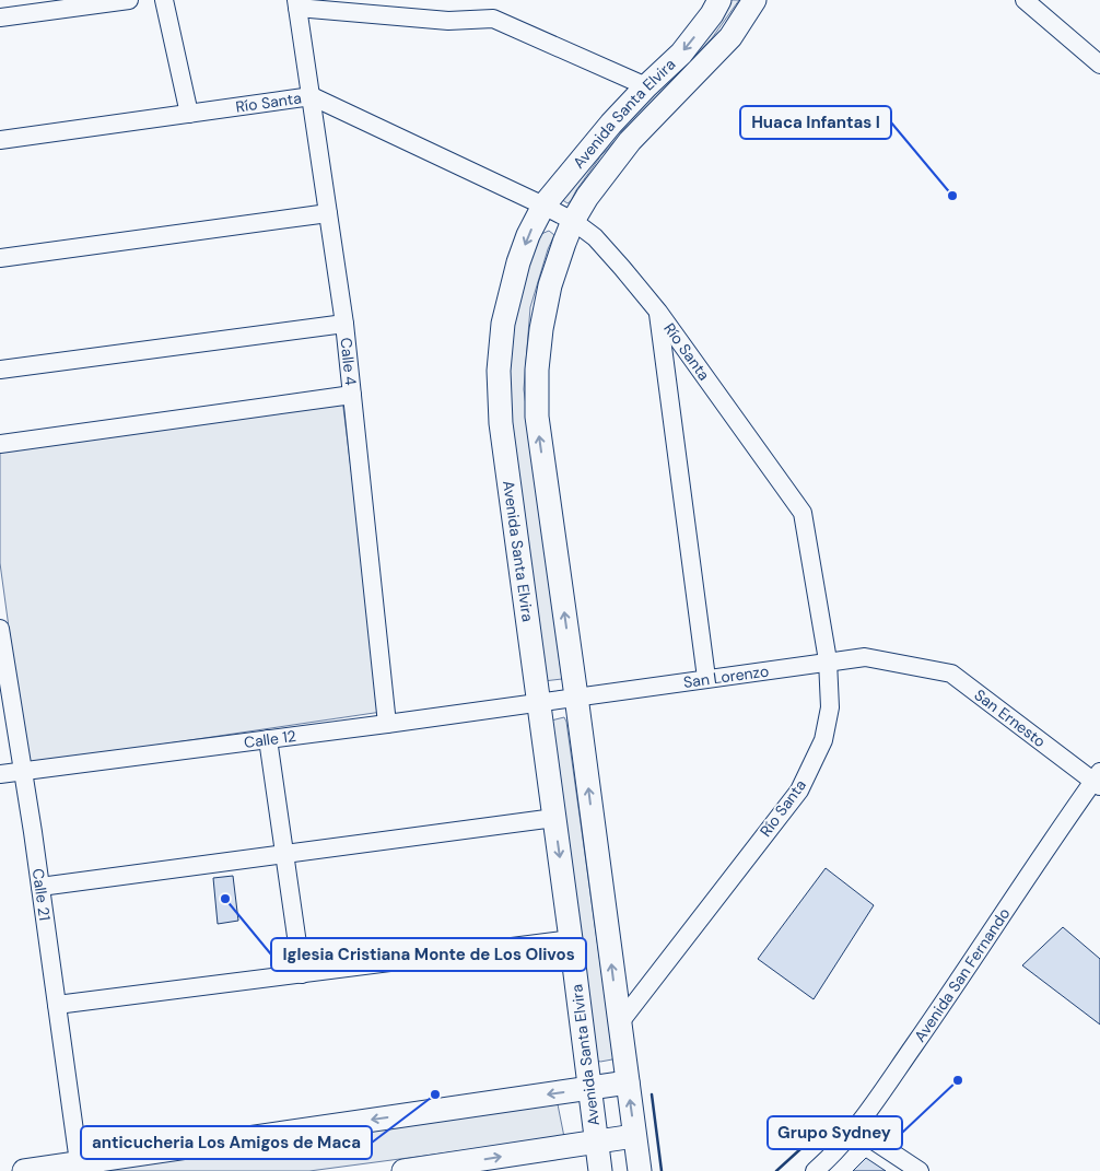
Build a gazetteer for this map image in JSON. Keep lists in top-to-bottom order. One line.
{"streets":{"street":["Río Santa","Avenida Santa Elvira","Calle 4","San Lorenzo","San Ernesto","Calle 12","Calle 21","Avenida San Fernando"]},"crossings":[["Río Santa","Avenida Santa Elvira"],["Río Santa","Calle 4"],["Río Santa","San Lorenzo"],["Avenida Santa Elvira","San Lorenzo"],["Avenida Santa Elvira","Calle 12"],["Calle 4","Calle 12"],["San Lorenzo","San Ernesto"],["San Lorenzo","Calle 12"],["San Ernesto","Avenida San Fernando"],["Calle 12","Calle 21"]],"places":["Huaca Infantas I","Iglesia Cristiana Monte de Los Olivos","Grupo Sydney","anticucheria Los Amigos de Maca"]}
